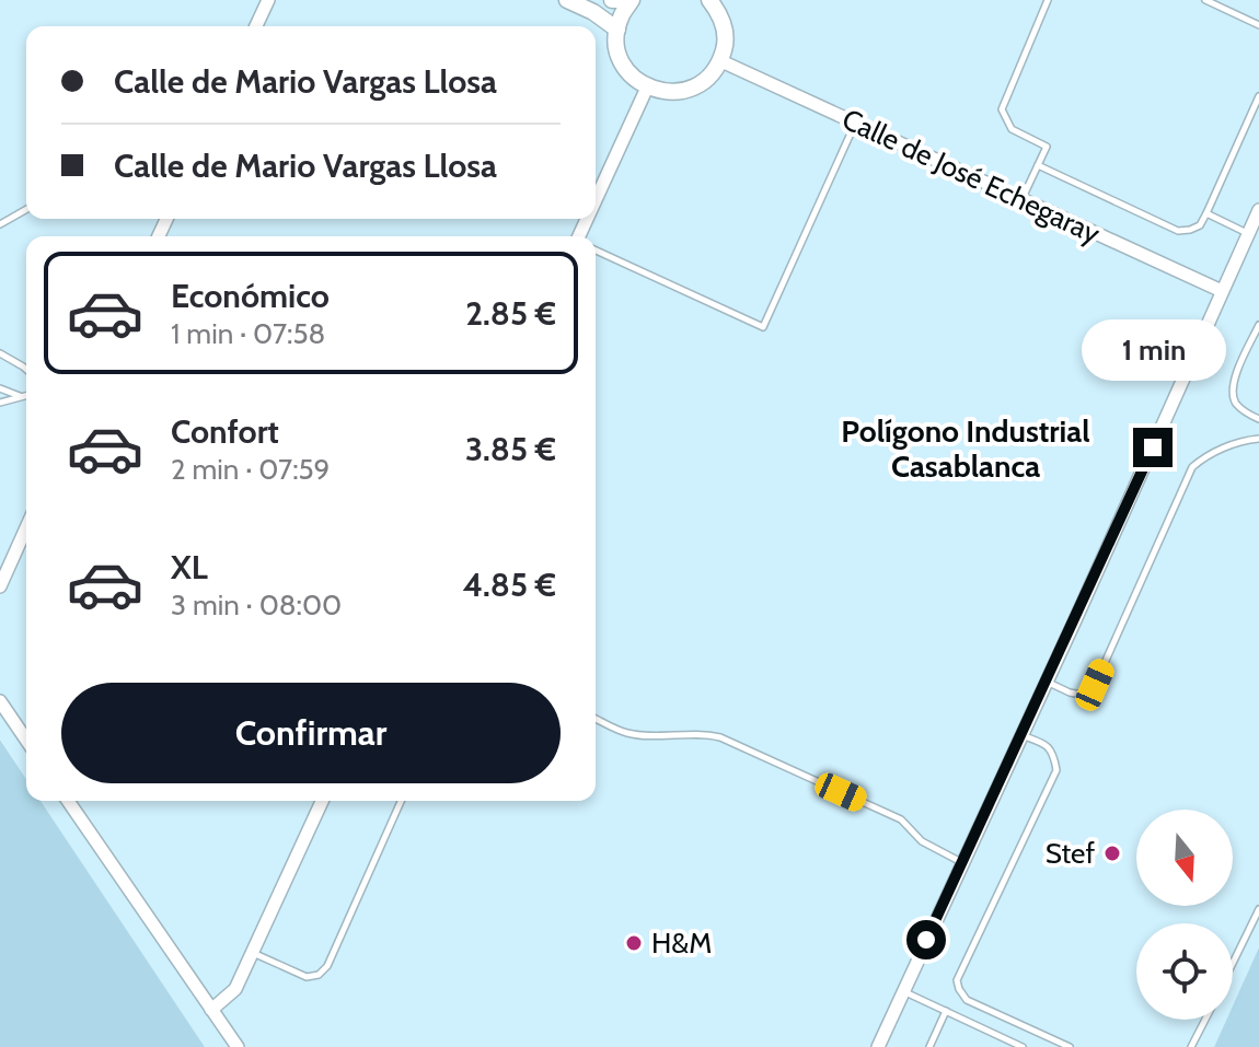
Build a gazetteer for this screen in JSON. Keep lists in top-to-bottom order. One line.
{"streets":{"street":["Calle de José Echegaray"]},"districts":["Polígono Industrial Casablanca"],"places":["Stef","H&M"],"north":"bottom","page":{"banner":["Calle de Mario Vargas Llosa","Calle de Mario Vargas Llosa"],"list":[{"name":"Económico","note":"1 min · 07:58","value":"2.85 €"},{"name":"Confort","note":"2 min · 07:59","value":"3.85 €"},{"name":"XL","note":"3 min · 08:00","value":"4.85 €"}],"bubble":"1 min","buttons":"Confirmar"}}
